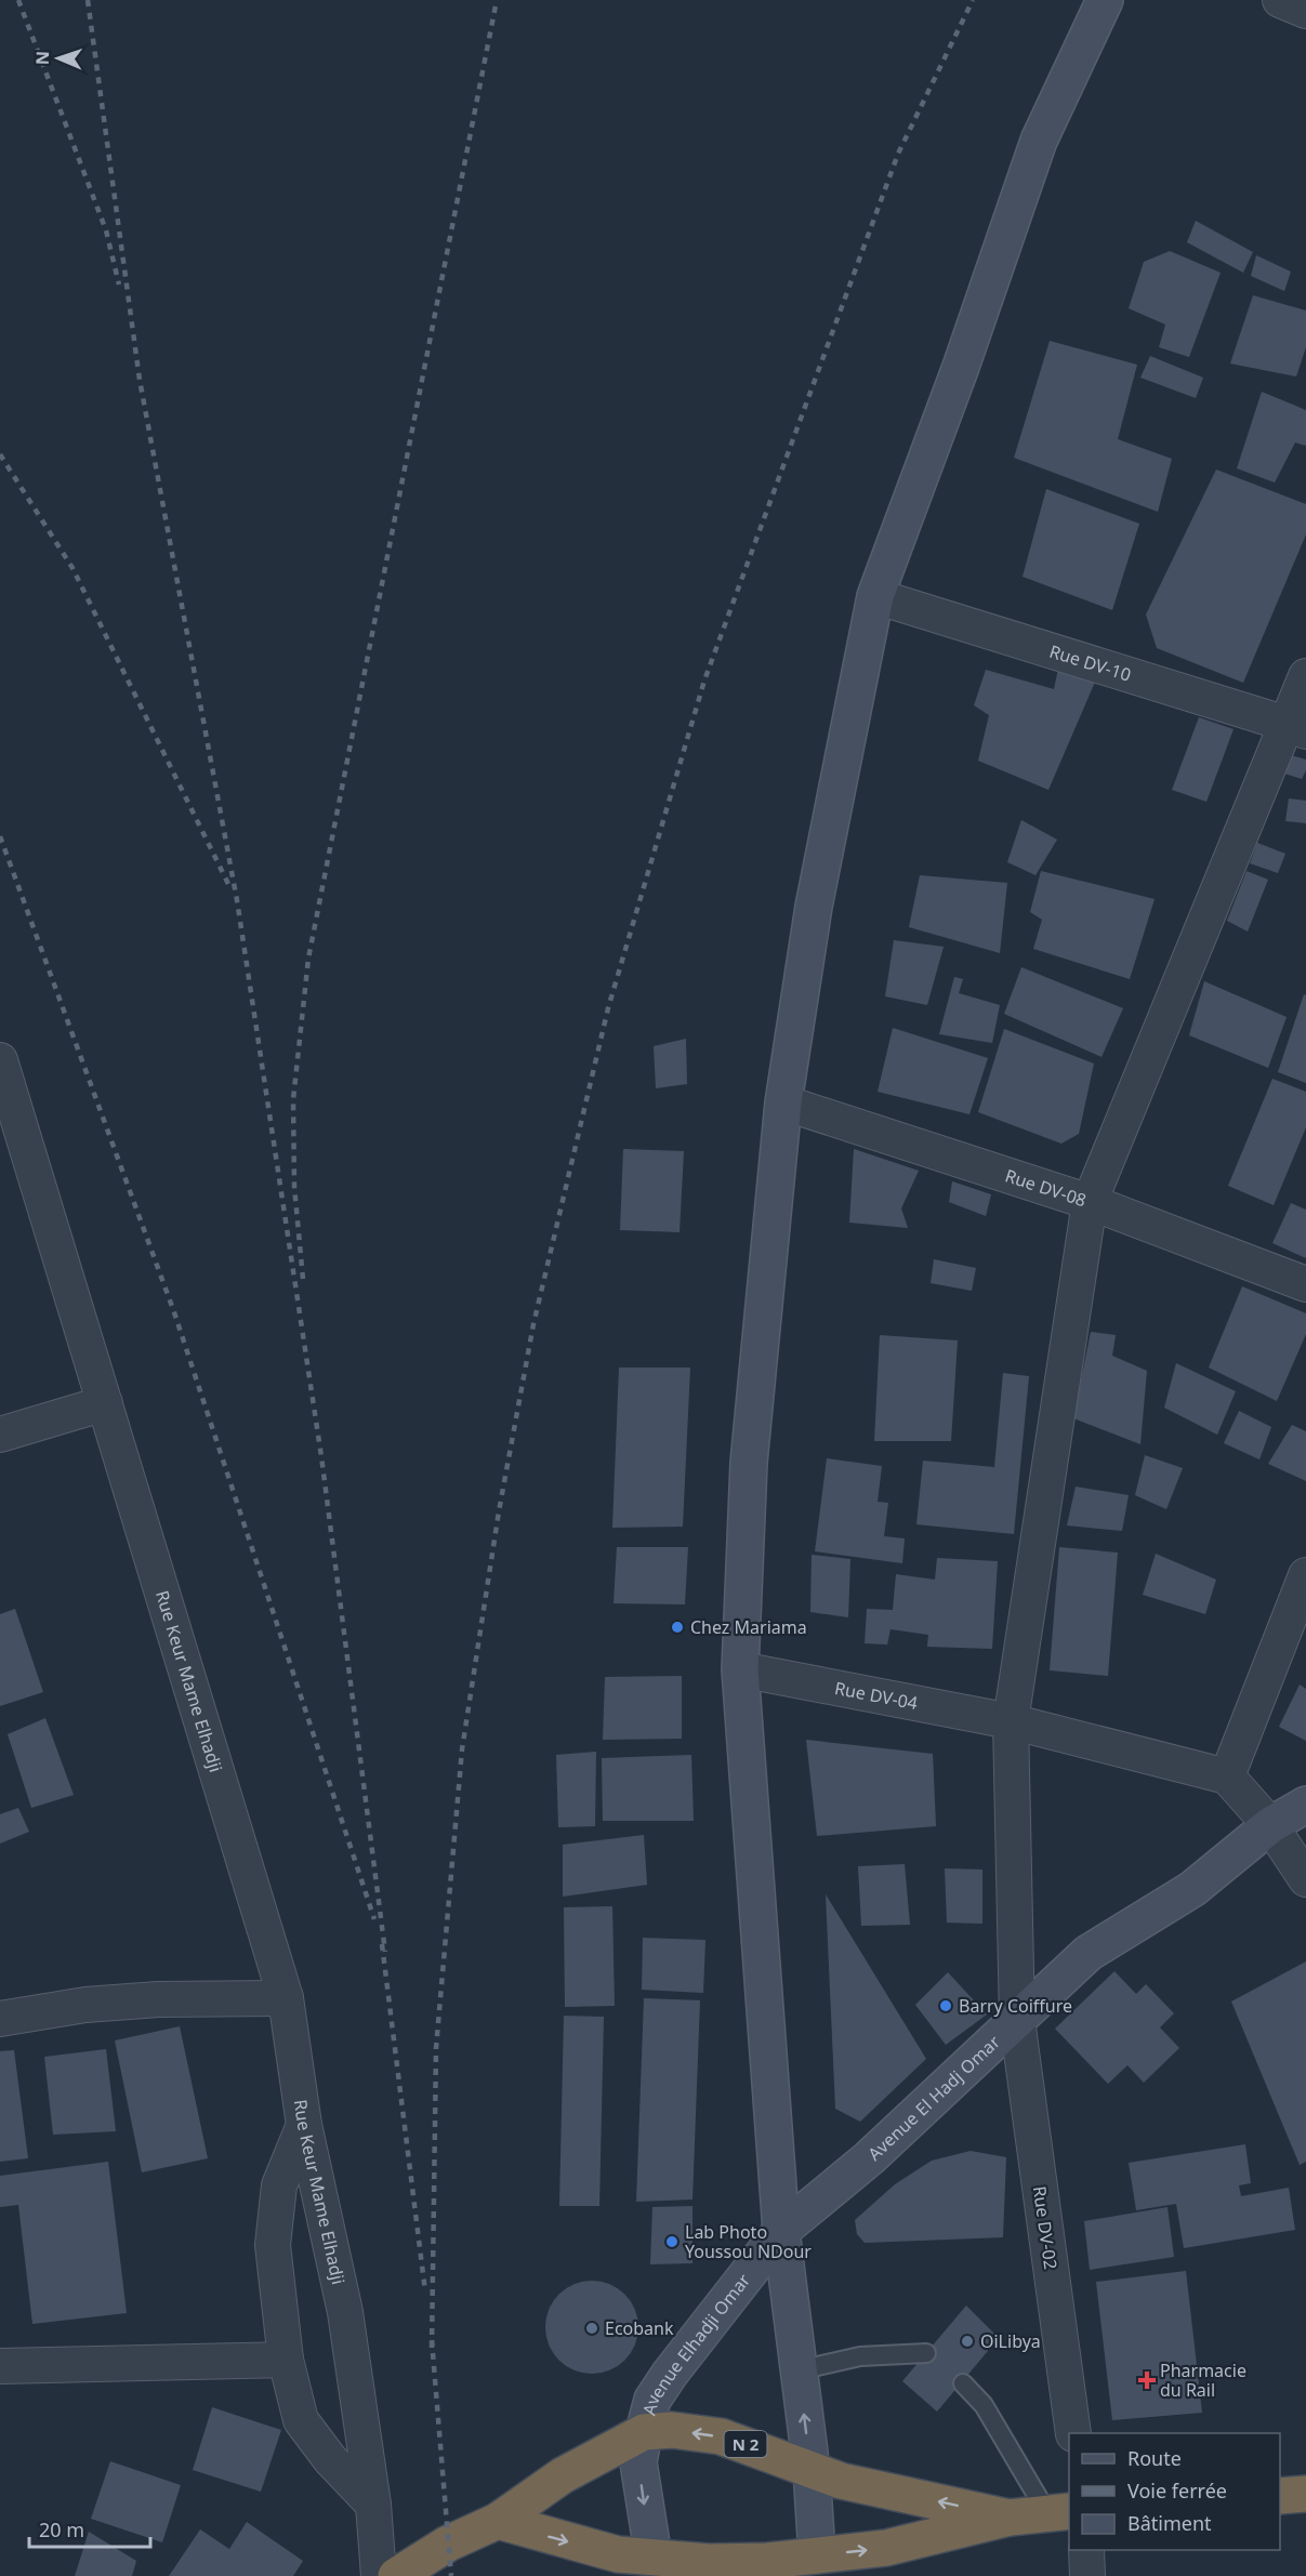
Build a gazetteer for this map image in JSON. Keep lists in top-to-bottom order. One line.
{"streets":{"highway":["N 2"],"street":["Rue DV-10","Rue DV-08","Rue Keur Mame Elhadji","Rue DV-04","Avenue El Hadj Omar","Rue DV-02","Avenue Elhadji Omar"]},"crossings":[["Rue DV-10","Rue DV-02"],["Rue DV-08","Rue DV-02"],["Rue DV-04","Rue DV-02"],["Avenue El Hadj Omar","Rue DV-02"],["Avenue El Hadj Omar","Avenue Elhadji Omar"],["Avenue Elhadji Omar","N 2"]],"places":{"other":["Chez Mariama","Barry Coiffure","Lab Photo Youssou NDour","Ecobank","OiLibya"],"health":["Pharmacie du Rail"]},"legend":["Route","Voie ferrée","Bâtiment"],"scale_bar":"20 m","north":"left"}
